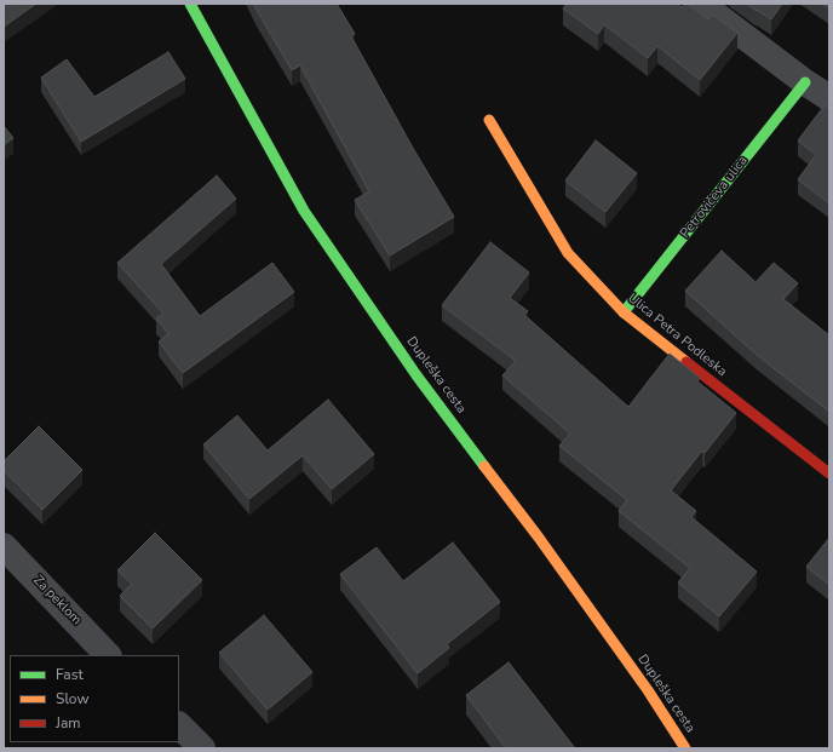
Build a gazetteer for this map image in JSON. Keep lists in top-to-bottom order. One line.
{"streets":{"street":["Petrovičeva ulica","Ulica Petra Podleska","Dupleška cesta","Za peklom"]},"crossings":[["Petrovičeva ulica","Ulica Petra Podleska"]],"legend":["Fast","Slow","Jam"]}
